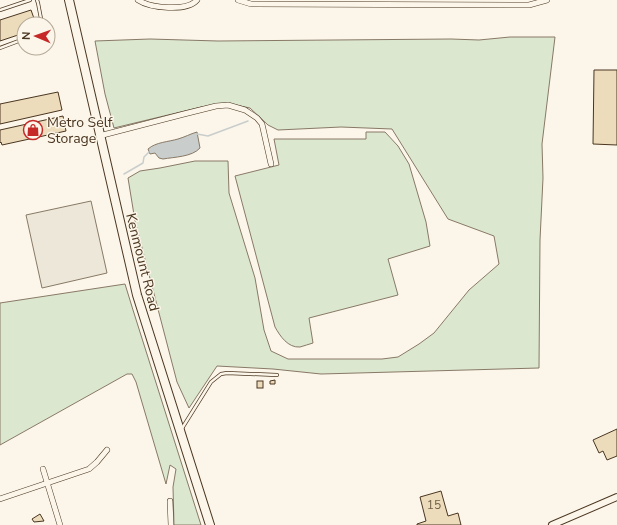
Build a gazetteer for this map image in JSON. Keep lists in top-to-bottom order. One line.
{"streets":{"main road":["Kenmount Road"]},"places":{"shop":["Metro Self Storage"]},"house_numbers":["15"],"north":"left"}
